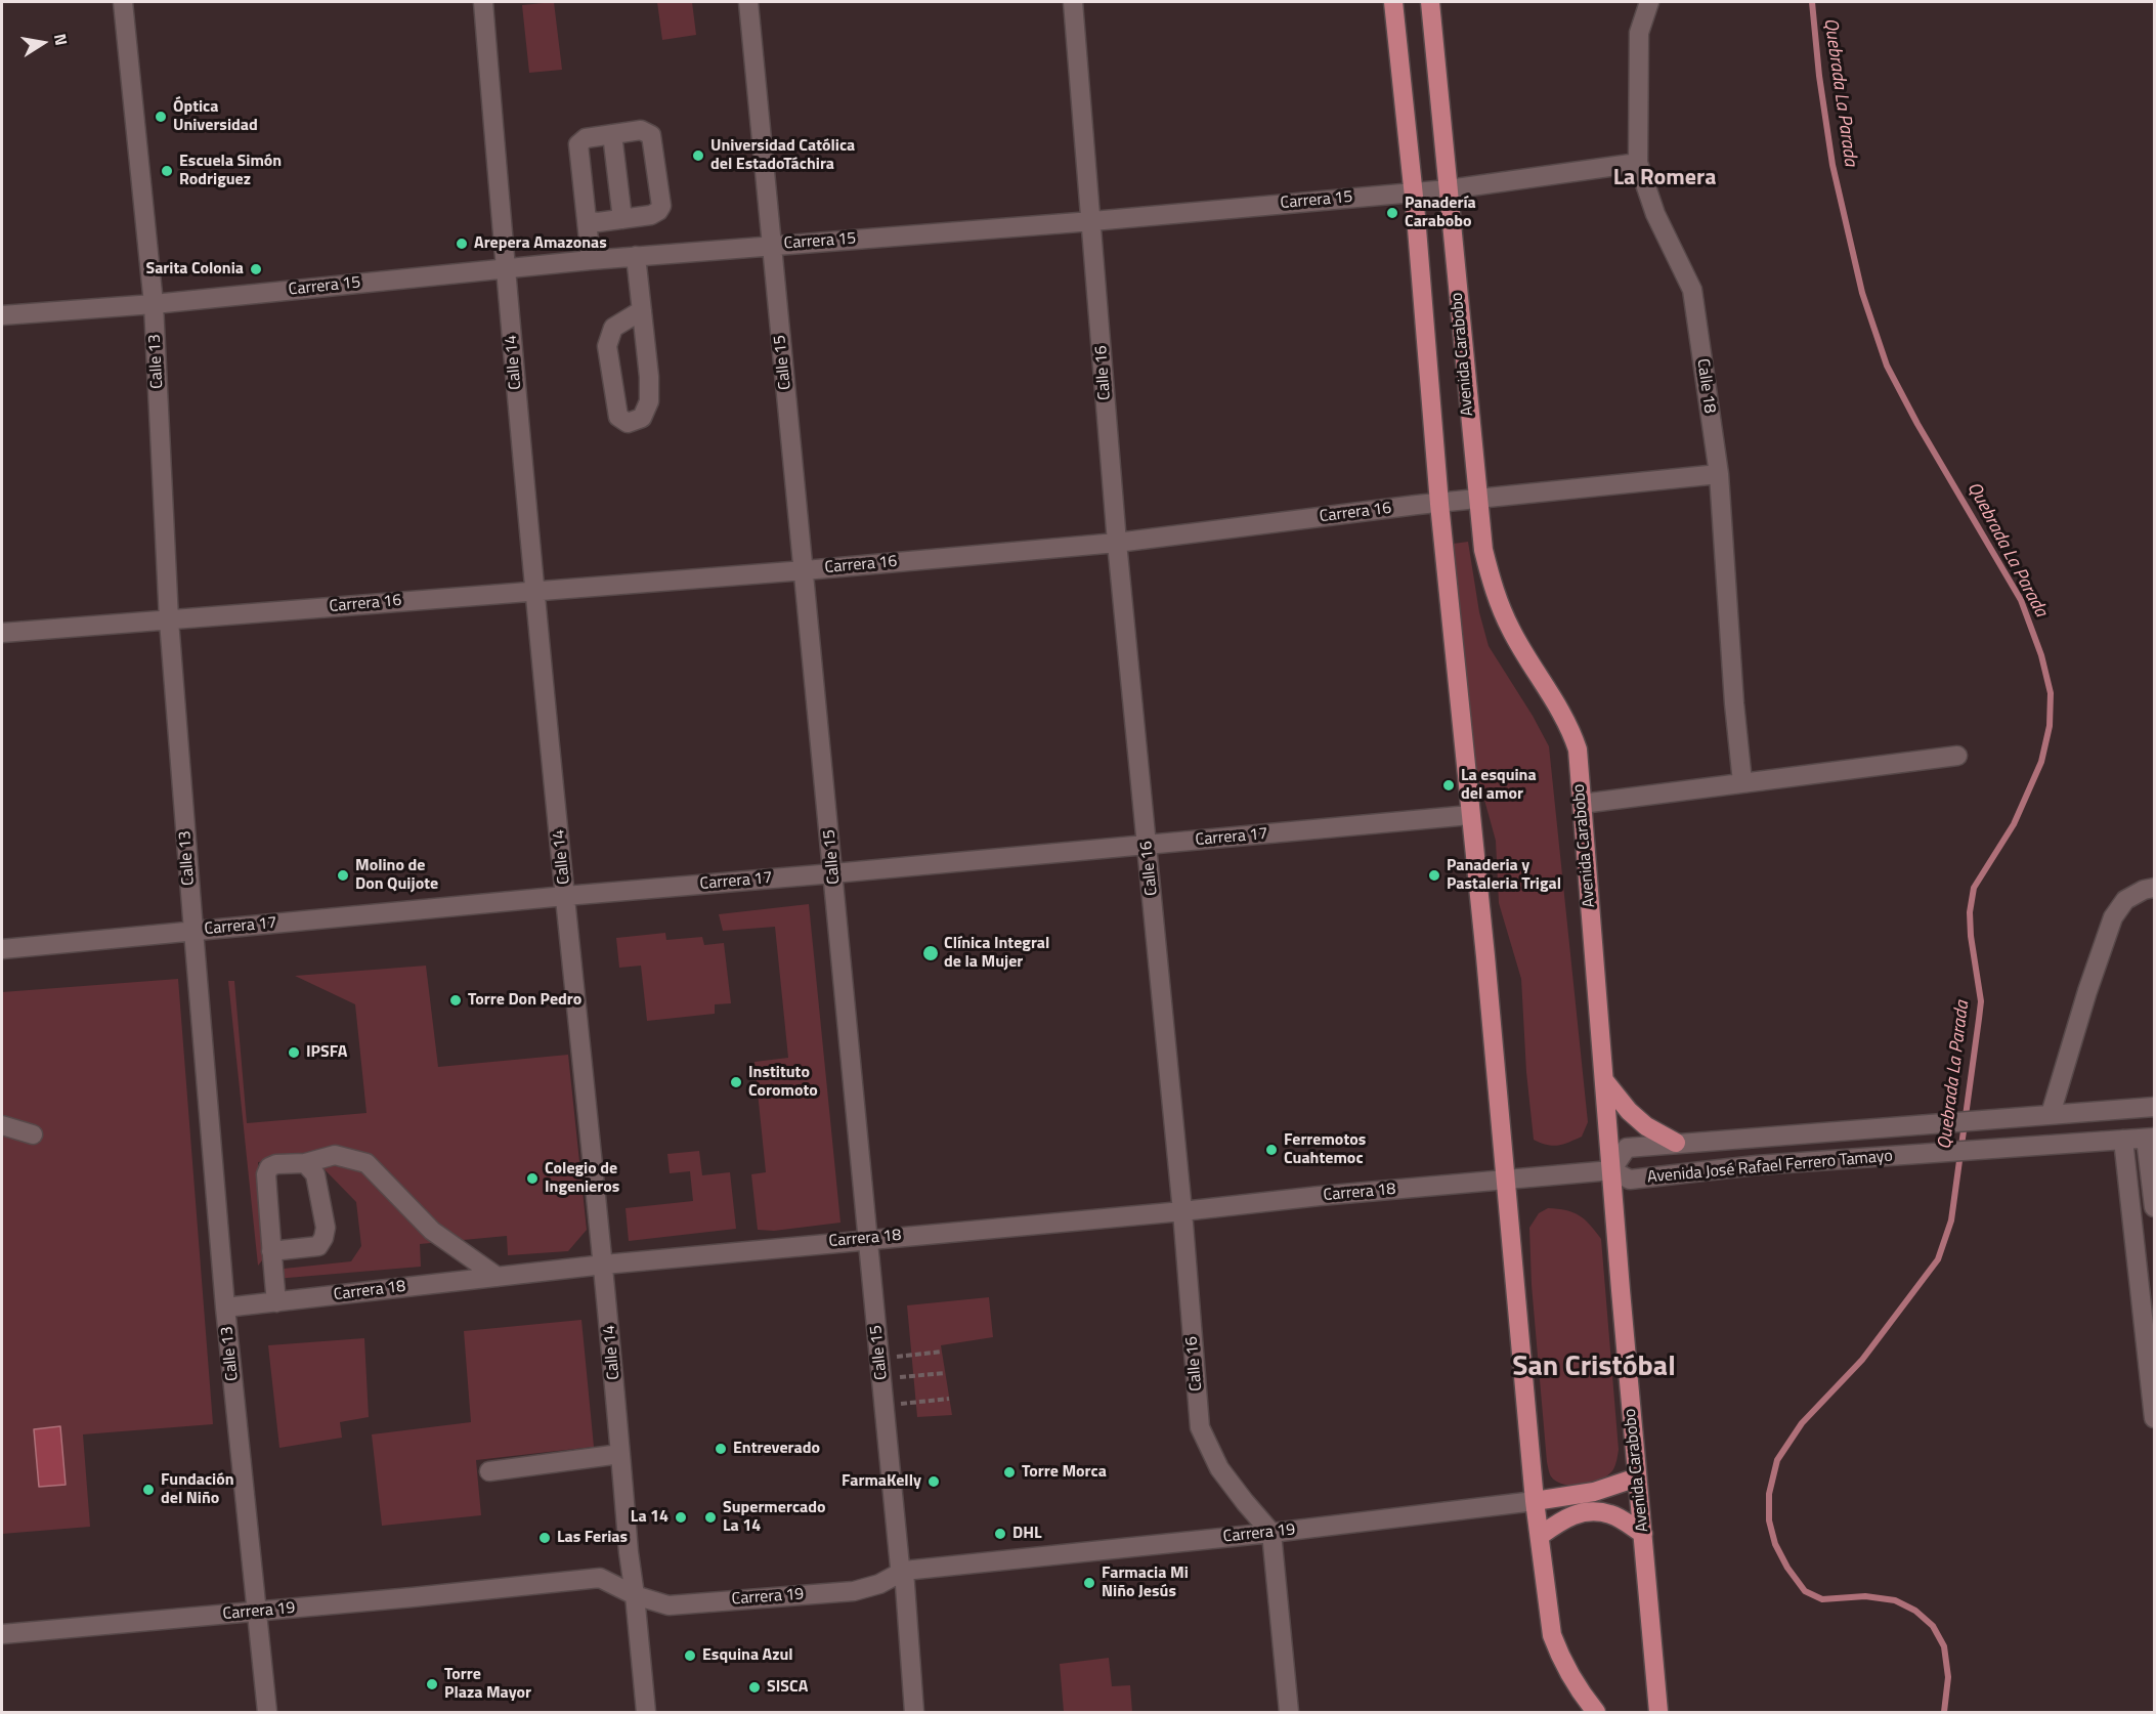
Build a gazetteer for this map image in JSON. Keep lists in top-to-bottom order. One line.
{"streets":{"main road":["Avenida Carabobo"],"street":["Carrera 15","Calle 13","Calle 14","Calle 15","Calle 16","Calle 18","Carrera 16","Carrera 17","Avenida José Rafael Ferrero Tamayo","Carrera 18","Carrera 19"]},"crossings":[["Carrera 15","Avenida Carabobo"],["Carrera 15","Calle 13"],["Carrera 15","Calle 14"],["Carrera 15","Calle 15"],["Carrera 15","Calle 16"],["Carrera 15","Calle 18"],["Avenida Carabobo","Carrera 16"],["Avenida Carabobo","Avenida José Rafael Ferrero Tamayo"],["Avenida Carabobo","Carrera 18"],["Calle 13","Carrera 16"],["Calle 13","Carrera 17"],["Calle 13","Carrera 18"],["Calle 13","Carrera 19"],["Calle 14","Carrera 16"],["Calle 14","Carrera 17"],["Calle 14","Carrera 18"],["Calle 14","Carrera 19"],["Calle 15","Carrera 16"],["Calle 15","Carrera 17"],["Calle 15","Carrera 18"],["Calle 15","Carrera 19"],["Calle 16","Carrera 16"],["Calle 16","Carrera 17"],["Calle 16","Carrera 18"],["Calle 16","Carrera 19"],["Calle 18","Carrera 16"],["Avenida José Rafael Ferrero Tamayo","Carrera 18"]],"districts":["La Romera","San Cristóbal"],"water":["Quebrada La Parada"],"places":["Óptica Universidad","Universidad Católica del EstadoTáchira","Escuela Simón Rodriguez","Panadería Carabobo","Arepera Amazonas","Sarita Colonia","La esquina del amor","Molino de Don Quijote","Panaderia y Pastaleria Trigal","Clínica Integral de la Mujer","Torre Don Pedro","IPSFA","Instituto Coromoto","Ferremotos Cuahtemoc","Colegio de Ingenieros","Entreverado","Torre Morca","FarmaKelly","Fundación del Niño","La 14","Supermercado La 14","DHL","Las Ferias","Farmacia Mi Niño Jesús","Esquina Azul","Torre Plaza Mayor","SISCA"],"north":"right"}
